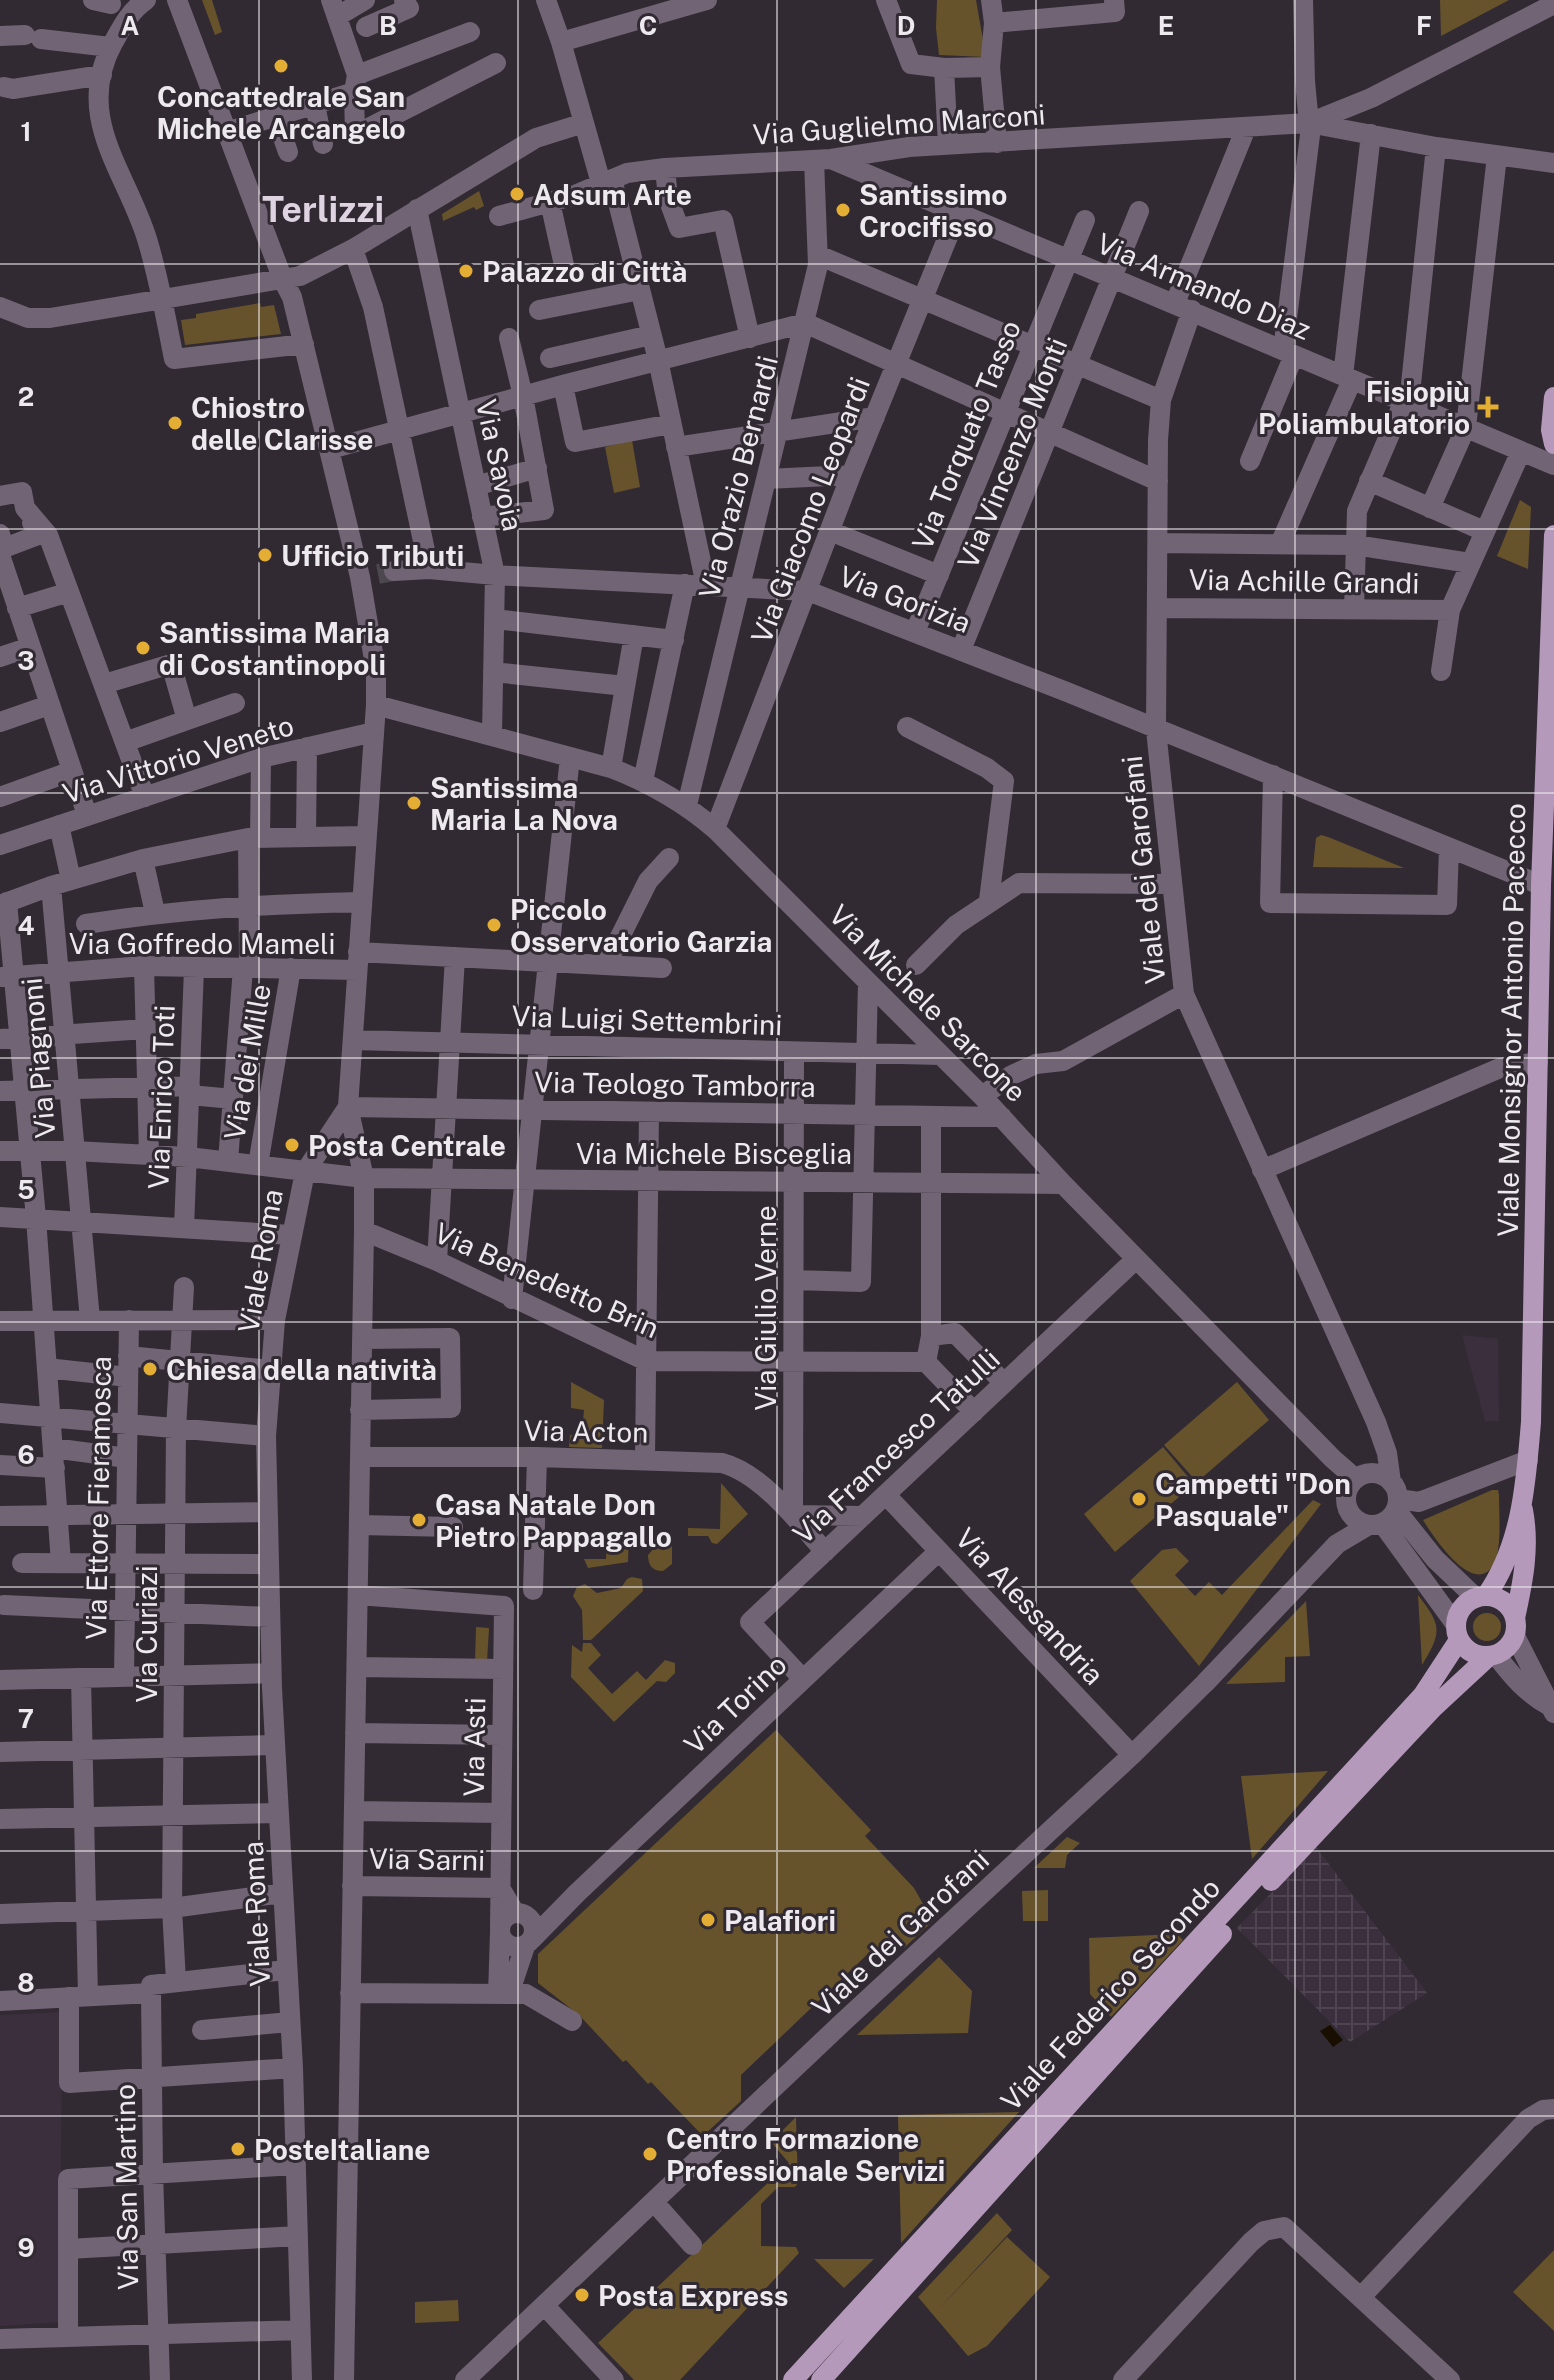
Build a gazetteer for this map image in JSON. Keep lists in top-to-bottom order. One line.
{"streets":{"main road":["Viale Monsignor Antonio Pacecco","Viale Federico Secondo"],"street":["Via Guglielmo Marconi","Via Armando Diaz","Via Torquato Tasso","Via Vincenzo Monti","Via Savoia","Via Orazio Bernardi","Via Giacomo Leopardi","Via Achille Grandi","Via Gorizia","Via Vittorio Veneto","Viale dei Garofani","Via Goffredo Mameli","Via Michele Sarcone","Via Luigi Settembrini","Via Piagnoni","Via dei Mille","Via Teologo Tamborra","Via Enrico Toti","Via Michele Bisceglia","Viale Roma","Via Benedetto Brin","Via Giulio Verne","Via Acton","Via Francesco Tatulli","Via Ettore Fieramosca","Via Alessandria","Via Curiazi","Via Torino","Via Asti","Via Sarni","Via San Martino"]},"crossings":[["Via Guglielmo Marconi","Via Armando Diaz"],["Via Guglielmo Marconi","Via Orazio Bernardi"],["Via Guglielmo Marconi","Viale dei Garofani"],["Via Armando Diaz","Via Torquato Tasso"],["Via Armando Diaz","Via Vincenzo Monti"],["Via Armando Diaz","Via Orazio Bernardi"],["Via Armando Diaz","Via Giacomo Leopardi"],["Via Armando Diaz","Viale dei Garofani"],["Via Torquato Tasso","Via Gorizia"],["Via Vincenzo Monti","Via Gorizia"],["Via Savoia","Via Gorizia"],["Via Savoia","Via Michele Sarcone"],["Via Orazio Bernardi","Via Gorizia"],["Via Orazio Bernardi","Via Michele Sarcone"],["Via Giacomo Leopardi","Via Gorizia"],["Via Giacomo Leopardi","Via Michele Sarcone"],["Via Achille Grandi","Viale dei Garofani"],["Via Gorizia","Viale dei Garofani"],["Via Gorizia","Viale Monsignor Antonio Pacecco"],["Viale dei Garofani","Via Alessandria"],["Via Goffredo Mameli","Via Piagnoni"],["Via Goffredo Mameli","Via dei Mille"],["Via Goffredo Mameli","Via Enrico Toti"],["Via Michele Sarcone","Via Luigi Settembrini"],["Via Michele Sarcone","Via Teologo Tamborra"],["Via Michele Sarcone","Via Michele Bisceglia"],["Via Michele Sarcone","Via Francesco Tatulli"],["Via Luigi Settembrini","Via Giulio Verne"],["Viale Monsignor Antonio Pacecco","Viale Federico Secondo"],["Via Teologo Tamborra","Via Giulio Verne"],["Via Michele Bisceglia","Viale Roma"],["Via Michele Bisceglia","Via Giulio Verne"],["Via Benedetto Brin","Via Giulio Verne"],["Via Giulio Verne","Via Acton"],["Via Acton","Via Francesco Tatulli"],["Via Francesco Tatulli","Via Alessandria"],["Via Francesco Tatulli","Via Torino"],["Via Alessandria","Via Torino"],["Via Torino","Via Asti"],["Via Asti","Via Sarni"]],"districts":["Terlizzi"],"places":{"other":["Concattedrale San Michele Arcangelo","Adsum Arte","Santissimo Crocifisso","Palazzo di Città","Chiostro delle Clarisse","Ufficio Tributi","Santissima Maria di Costantinopoli","Santissima Maria La Nova","Piccolo Osservatorio Garzia","Posta Centrale","Chiesa della natività","Campetti \"Don Pasquale\"","Casa Natale Don Pietro Pappagallo","Palafiori","PosteItaliane","Centro Formazione Professionale Servizi","Posta Express"],"health":["Fisiopiù Poliambulatorio"]},"grid":{"columns":["A","B","C","D","E","F"],"rows":["1","2","3","4","5","6","7","8","9"]}}
